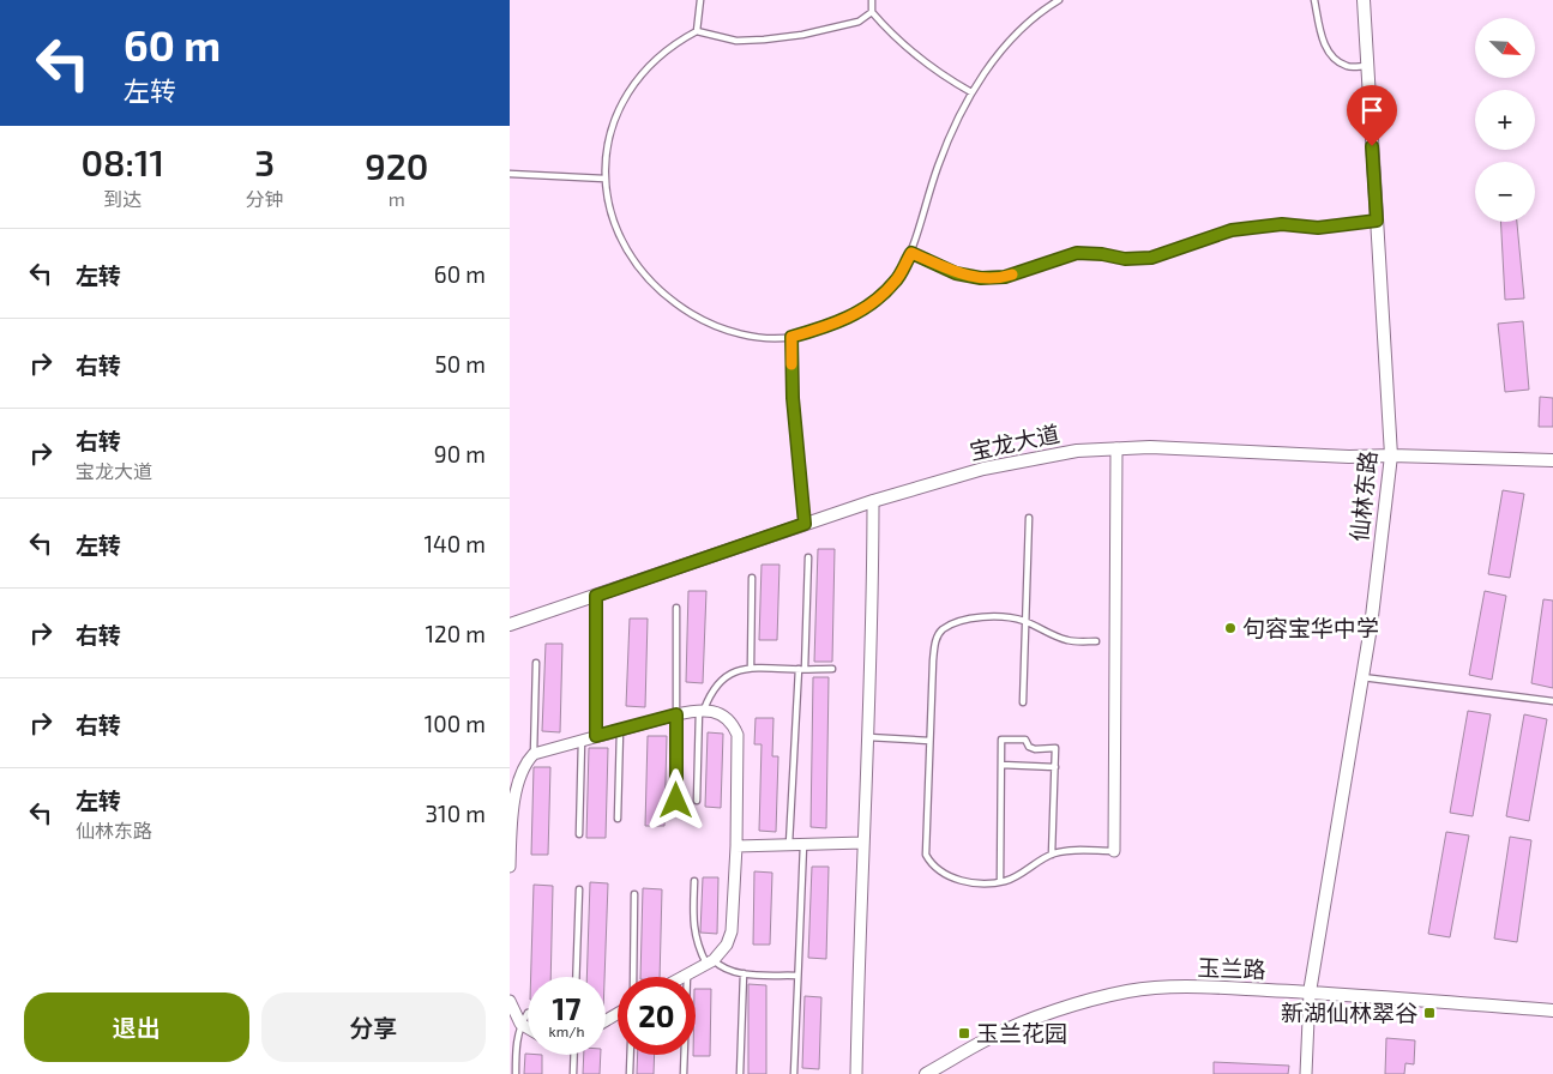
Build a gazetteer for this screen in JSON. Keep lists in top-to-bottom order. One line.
{"streets":{"street":["宝龙大道","仙林东路","玉兰路"]},"crossings":[["宝龙大道","仙林东路"],["仙林东路","玉兰路"]],"places":{"other":["句容宝华中学"],"transit":["新湖仙林翠谷","玉兰花园"]},"north":"bottom right","page":{"turn":["60 m","左转"],"map_buttons":["+","−"],"eta":["08:11","到达","3","分钟","920","m"],"list":[{"name":"左转","value":"60 m"},{"name":"右转","value":"50 m"},{"name":"右转","note":"宝龙大道","value":"90 m"},{"name":"左转","value":"140 m"},{"name":"右转","value":"120 m"},{"name":"右转","value":"100 m"},{"name":"左转","note":"仙林东路","value":"310 m"}],"speed":"17 km/h","limit":"20","buttons":["退出","分享"]}}
